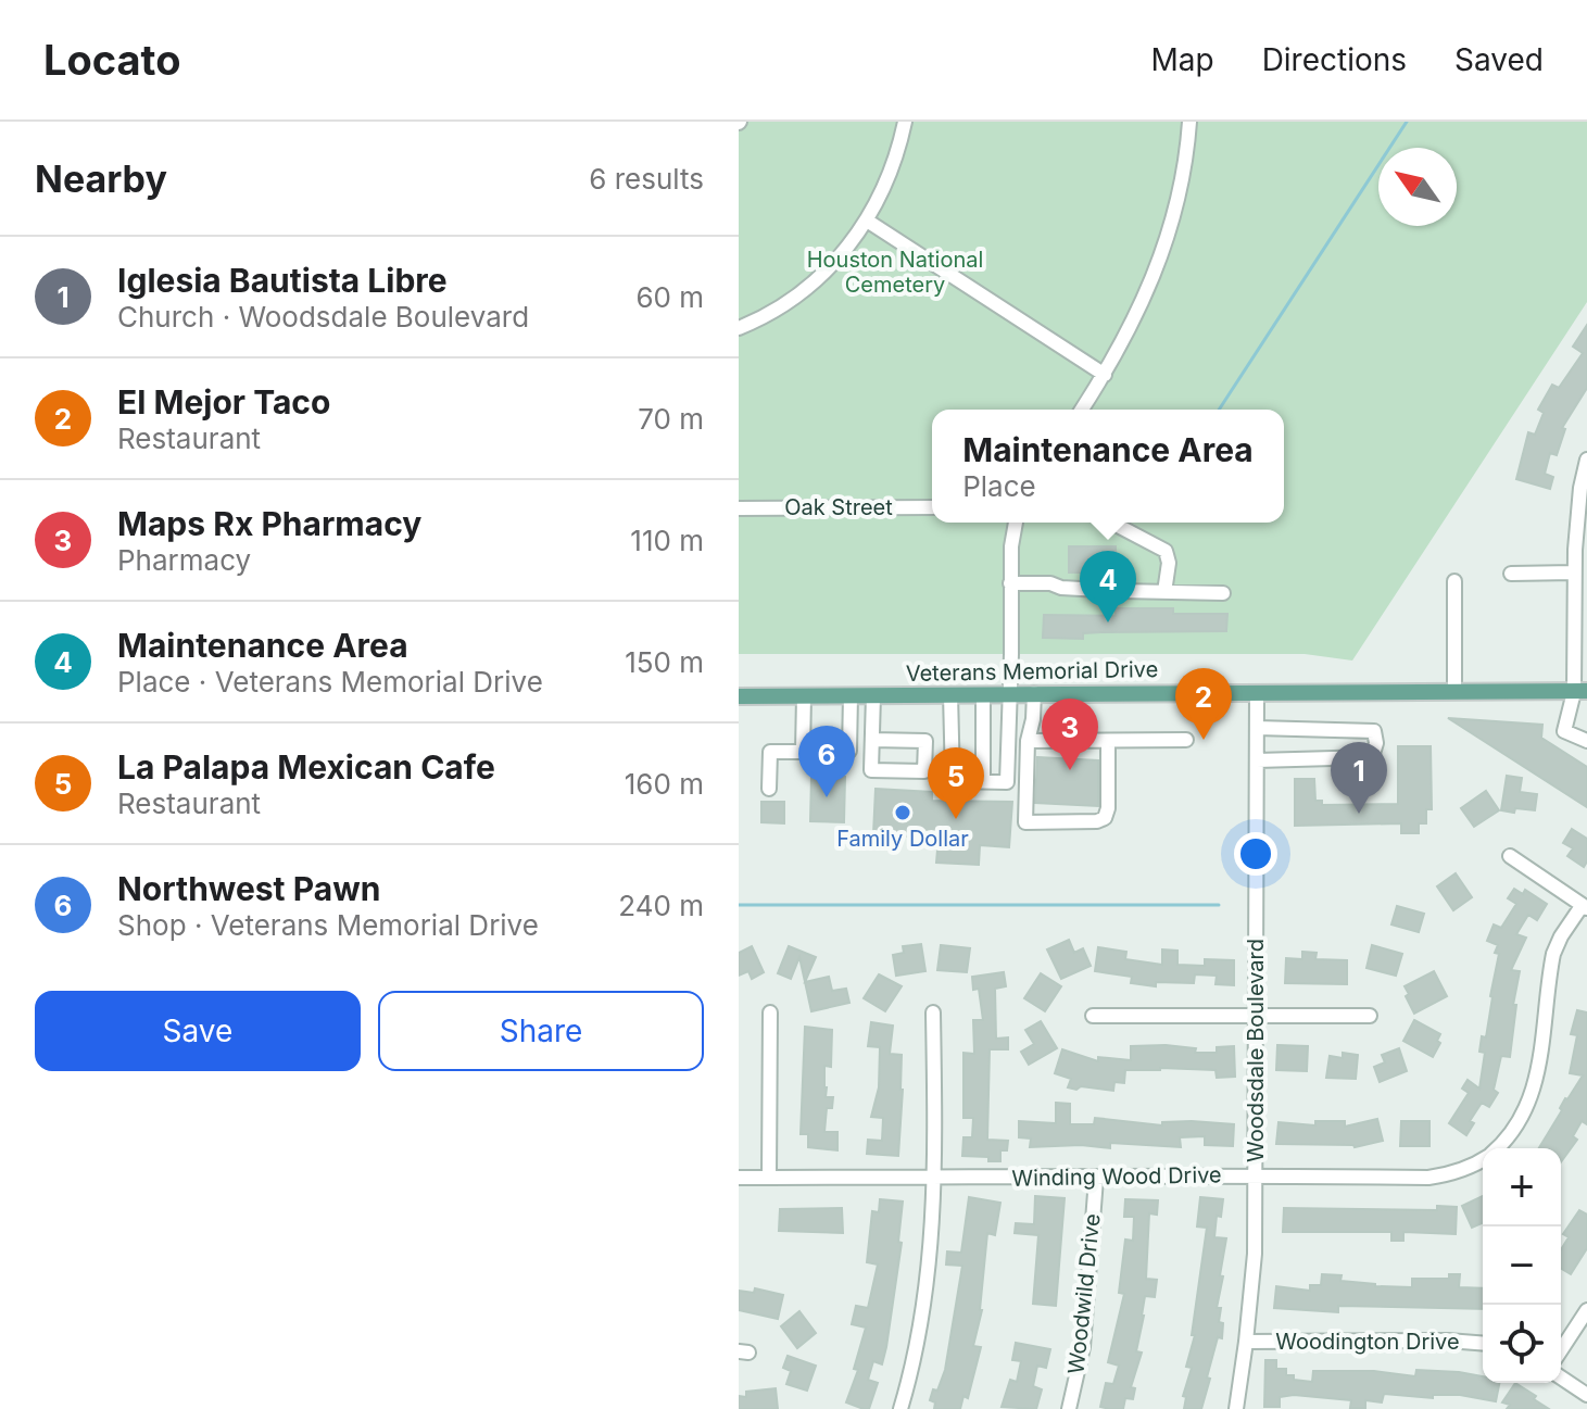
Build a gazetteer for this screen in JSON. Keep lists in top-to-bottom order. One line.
{"streets":{"main road":["Veterans Memorial Drive"],"street":["Oak Street","Woodsdale Boulevard","Winding Wood Drive","Woodwild Drive","Woodington Drive"]},"crossings":[["Veterans Memorial Drive","Woodsdale Boulevard"],["Woodsdale Boulevard","Winding Wood Drive"],["Woodsdale Boulevard","Woodington Drive"],["Winding Wood Drive","Woodwild Drive"]],"parks":["Houston National Cemetery"],"places":["Family Dollar"],"north":"top left","page":{"header":"Locato","nav":["Map","Directions","Saved"],"heading":["Nearby","6 results"],"list":[{"mark":"1","name":"Iglesia Bautista Libre","note":"Church · Woodsdale Boulevard","value":"60 m"},{"mark":"2","name":"El Mejor Taco","note":"Restaurant","value":"70 m"},{"mark":"3","name":"Maps Rx Pharmacy","note":"Pharmacy","value":"110 m"},{"mark":"4","name":"Maintenance Area","note":"Place · Veterans Memorial Drive","value":"150 m"},{"mark":"5","name":"La Palapa Mexican Cafe","note":"Restaurant","value":"160 m"},{"mark":"6","name":"Northwest Pawn","note":"Shop · Veterans Memorial Drive","value":"240 m"}],"popup":["Maintenance Area","Place"],"pins":["4","2","3","6","1","5"],"buttons":["Save","Share"],"map_buttons":["+","−"]}}
